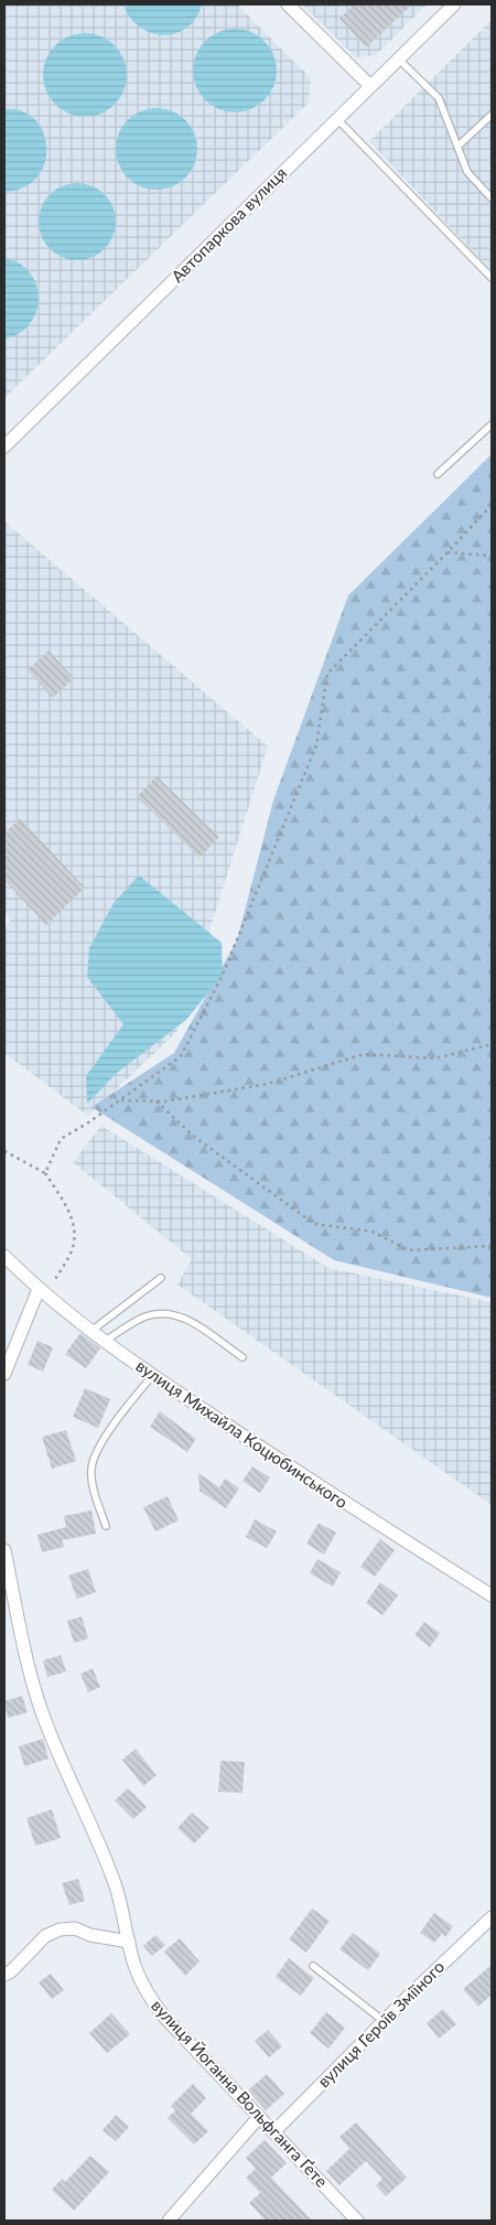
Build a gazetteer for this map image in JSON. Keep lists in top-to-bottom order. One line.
{"streets":{"street":["Автопаркова вулиця","вулиця Михайла Коцюбинського","вулиця Героїв Зміїного","вулиця Йоганна Вольфганга Ґете"]},"crossings":[["вулиця Героїв Зміїного","вулиця Йоганна Вольфганга Ґете"]]}
